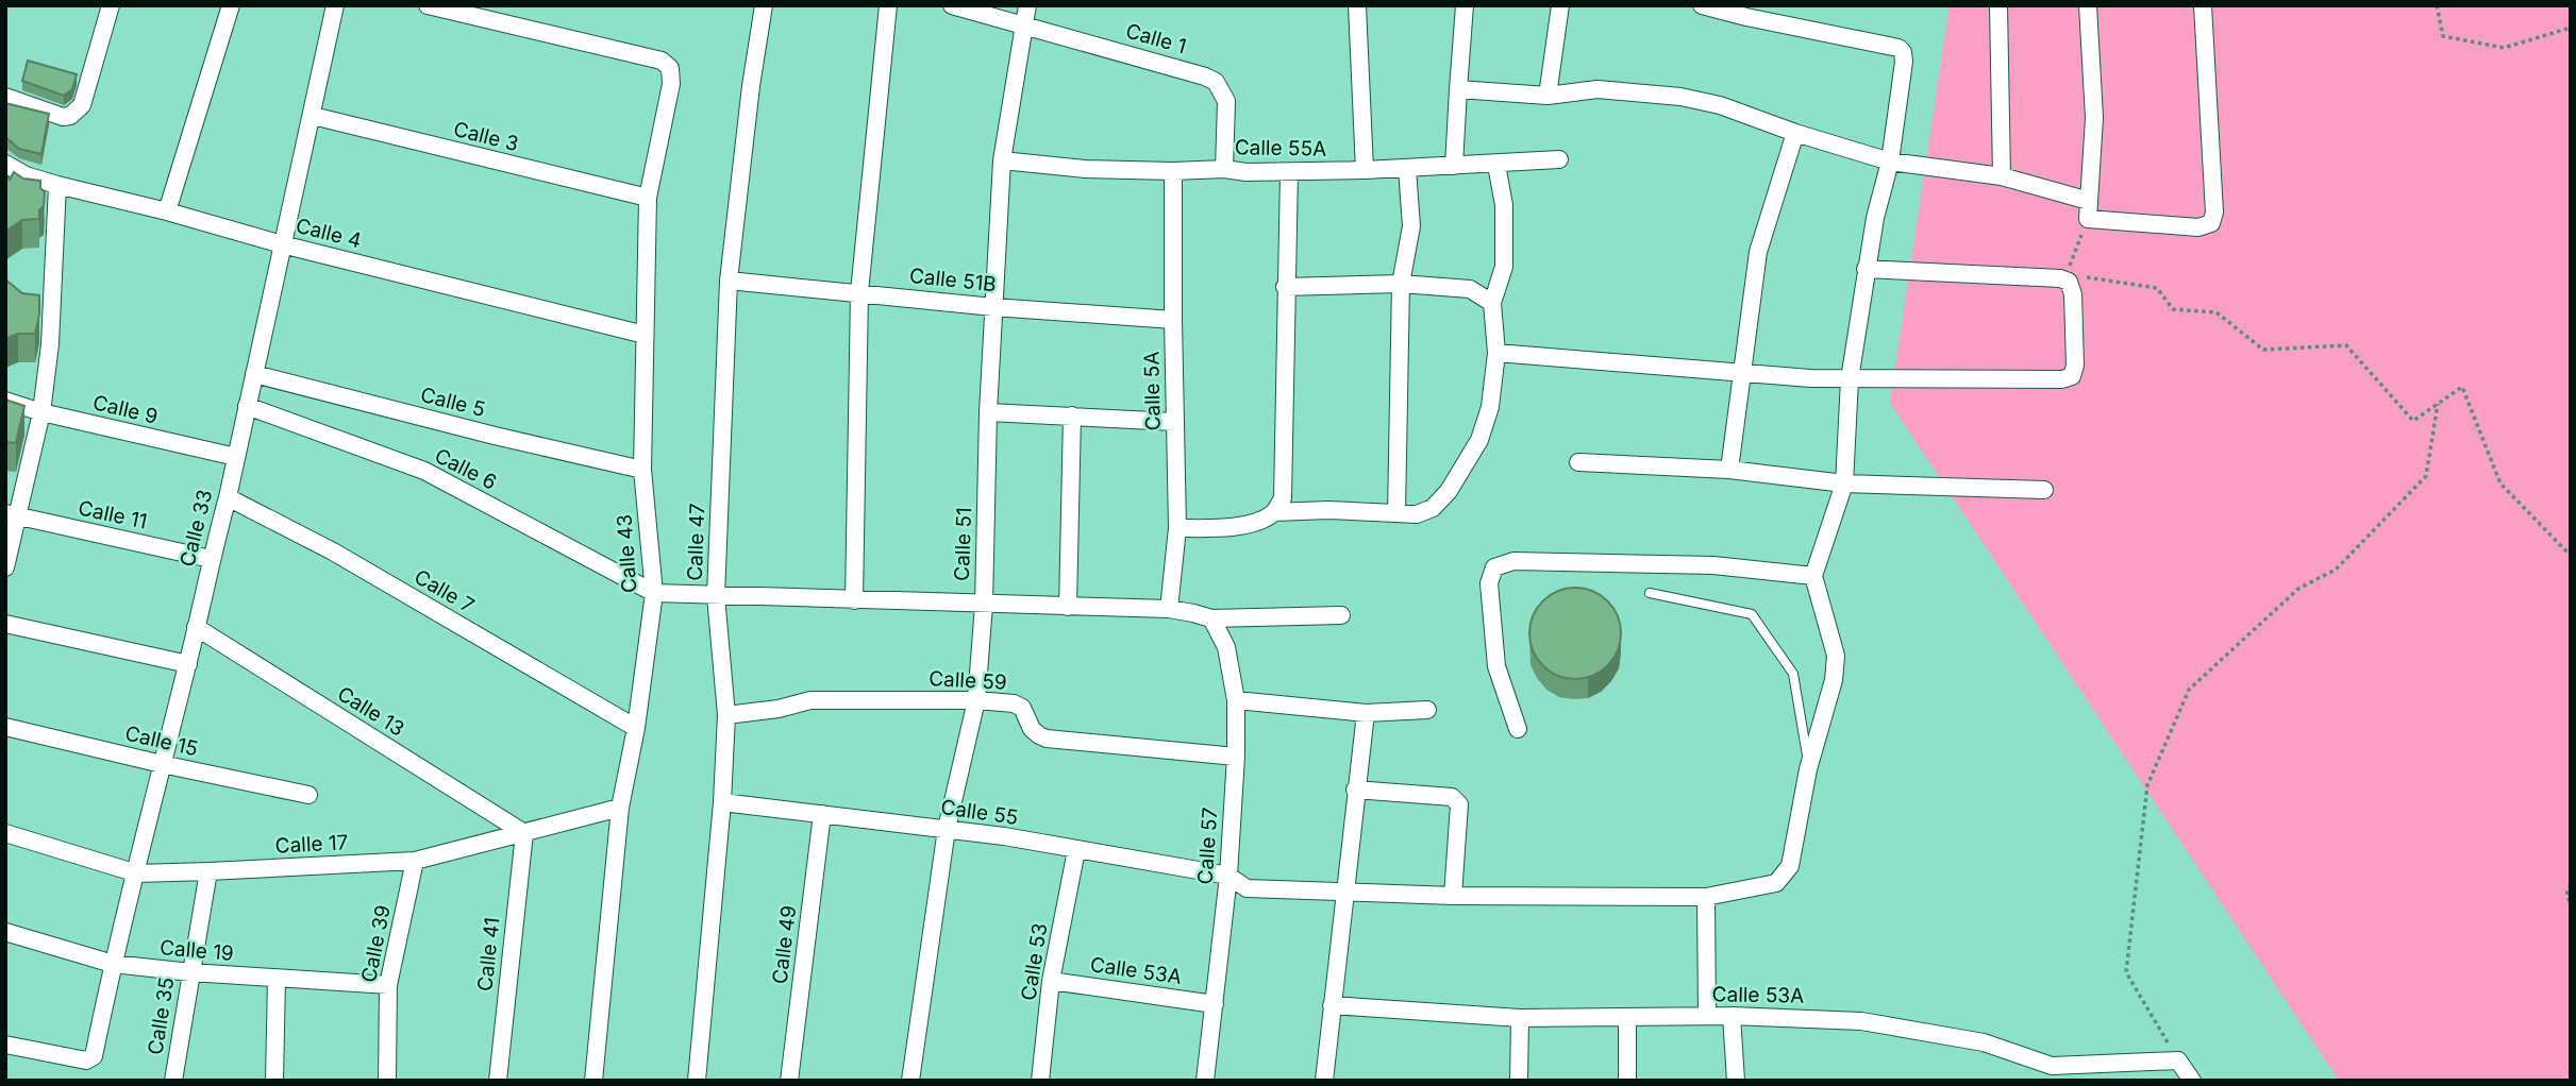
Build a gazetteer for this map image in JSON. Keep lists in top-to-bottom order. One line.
{"streets":{"street":["Calle 1","Calle 3","Calle 55A","Calle 4","Calle 51B","Calle 5A","Calle 5","Calle 9","Calle 6","Calle 11","Calle 33","Calle 47","Calle 51","Calle 43","Calle 7","Calle 59","Calle 13","Calle 15","Calle 55","Calle 17","Calle 57","Calle 39","Calle 49","Calle 19","Calle 41","Calle 53","Calle 53A","Calle 35"]},"crossings":[["Calle 1","Calle 55A"],["Calle 1","Calle 51"],["Calle 3","Calle 33"],["Calle 3","Calle 43"],["Calle 55A","Calle 5A"],["Calle 55A","Calle 51"],["Calle 4","Calle 33"],["Calle 4","Calle 43"],["Calle 51B","Calle 5A"],["Calle 51B","Calle 47"],["Calle 51B","Calle 51"],["Calle 5","Calle 33"],["Calle 5","Calle 43"],["Calle 9","Calle 33"],["Calle 6","Calle 33"],["Calle 6","Calle 43"],["Calle 11","Calle 33"],["Calle 33","Calle 7"],["Calle 33","Calle 13"],["Calle 33","Calle 15"],["Calle 33","Calle 17"],["Calle 33","Calle 19"],["Calle 47","Calle 59"],["Calle 47","Calle 55"],["Calle 51","Calle 59"],["Calle 51","Calle 55"],["Calle 43","Calle 7"],["Calle 43","Calle 17"],["Calle 59","Calle 57"],["Calle 13","Calle 17"],["Calle 13","Calle 41"],["Calle 55","Calle 57"],["Calle 55","Calle 49"],["Calle 55","Calle 53"],["Calle 17","Calle 39"],["Calle 17","Calle 41"],["Calle 17","Calle 35"],["Calle 57","Calle 53A"],["Calle 39","Calle 19"],["Calle 19","Calle 35"],["Calle 53","Calle 53A"]]}
